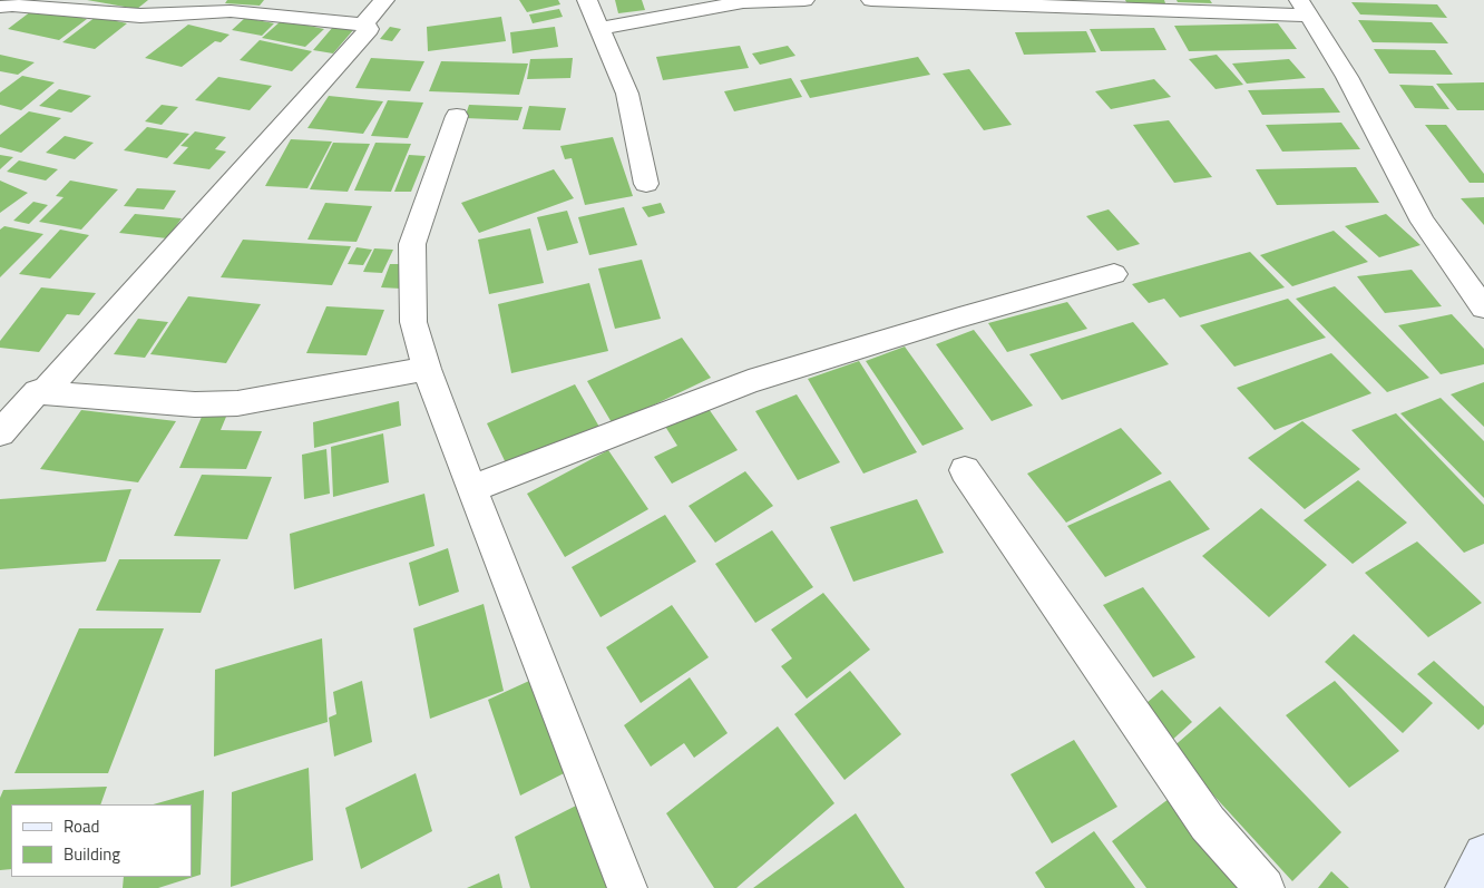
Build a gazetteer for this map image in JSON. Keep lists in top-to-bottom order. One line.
{"legend":["Road","Building"]}
